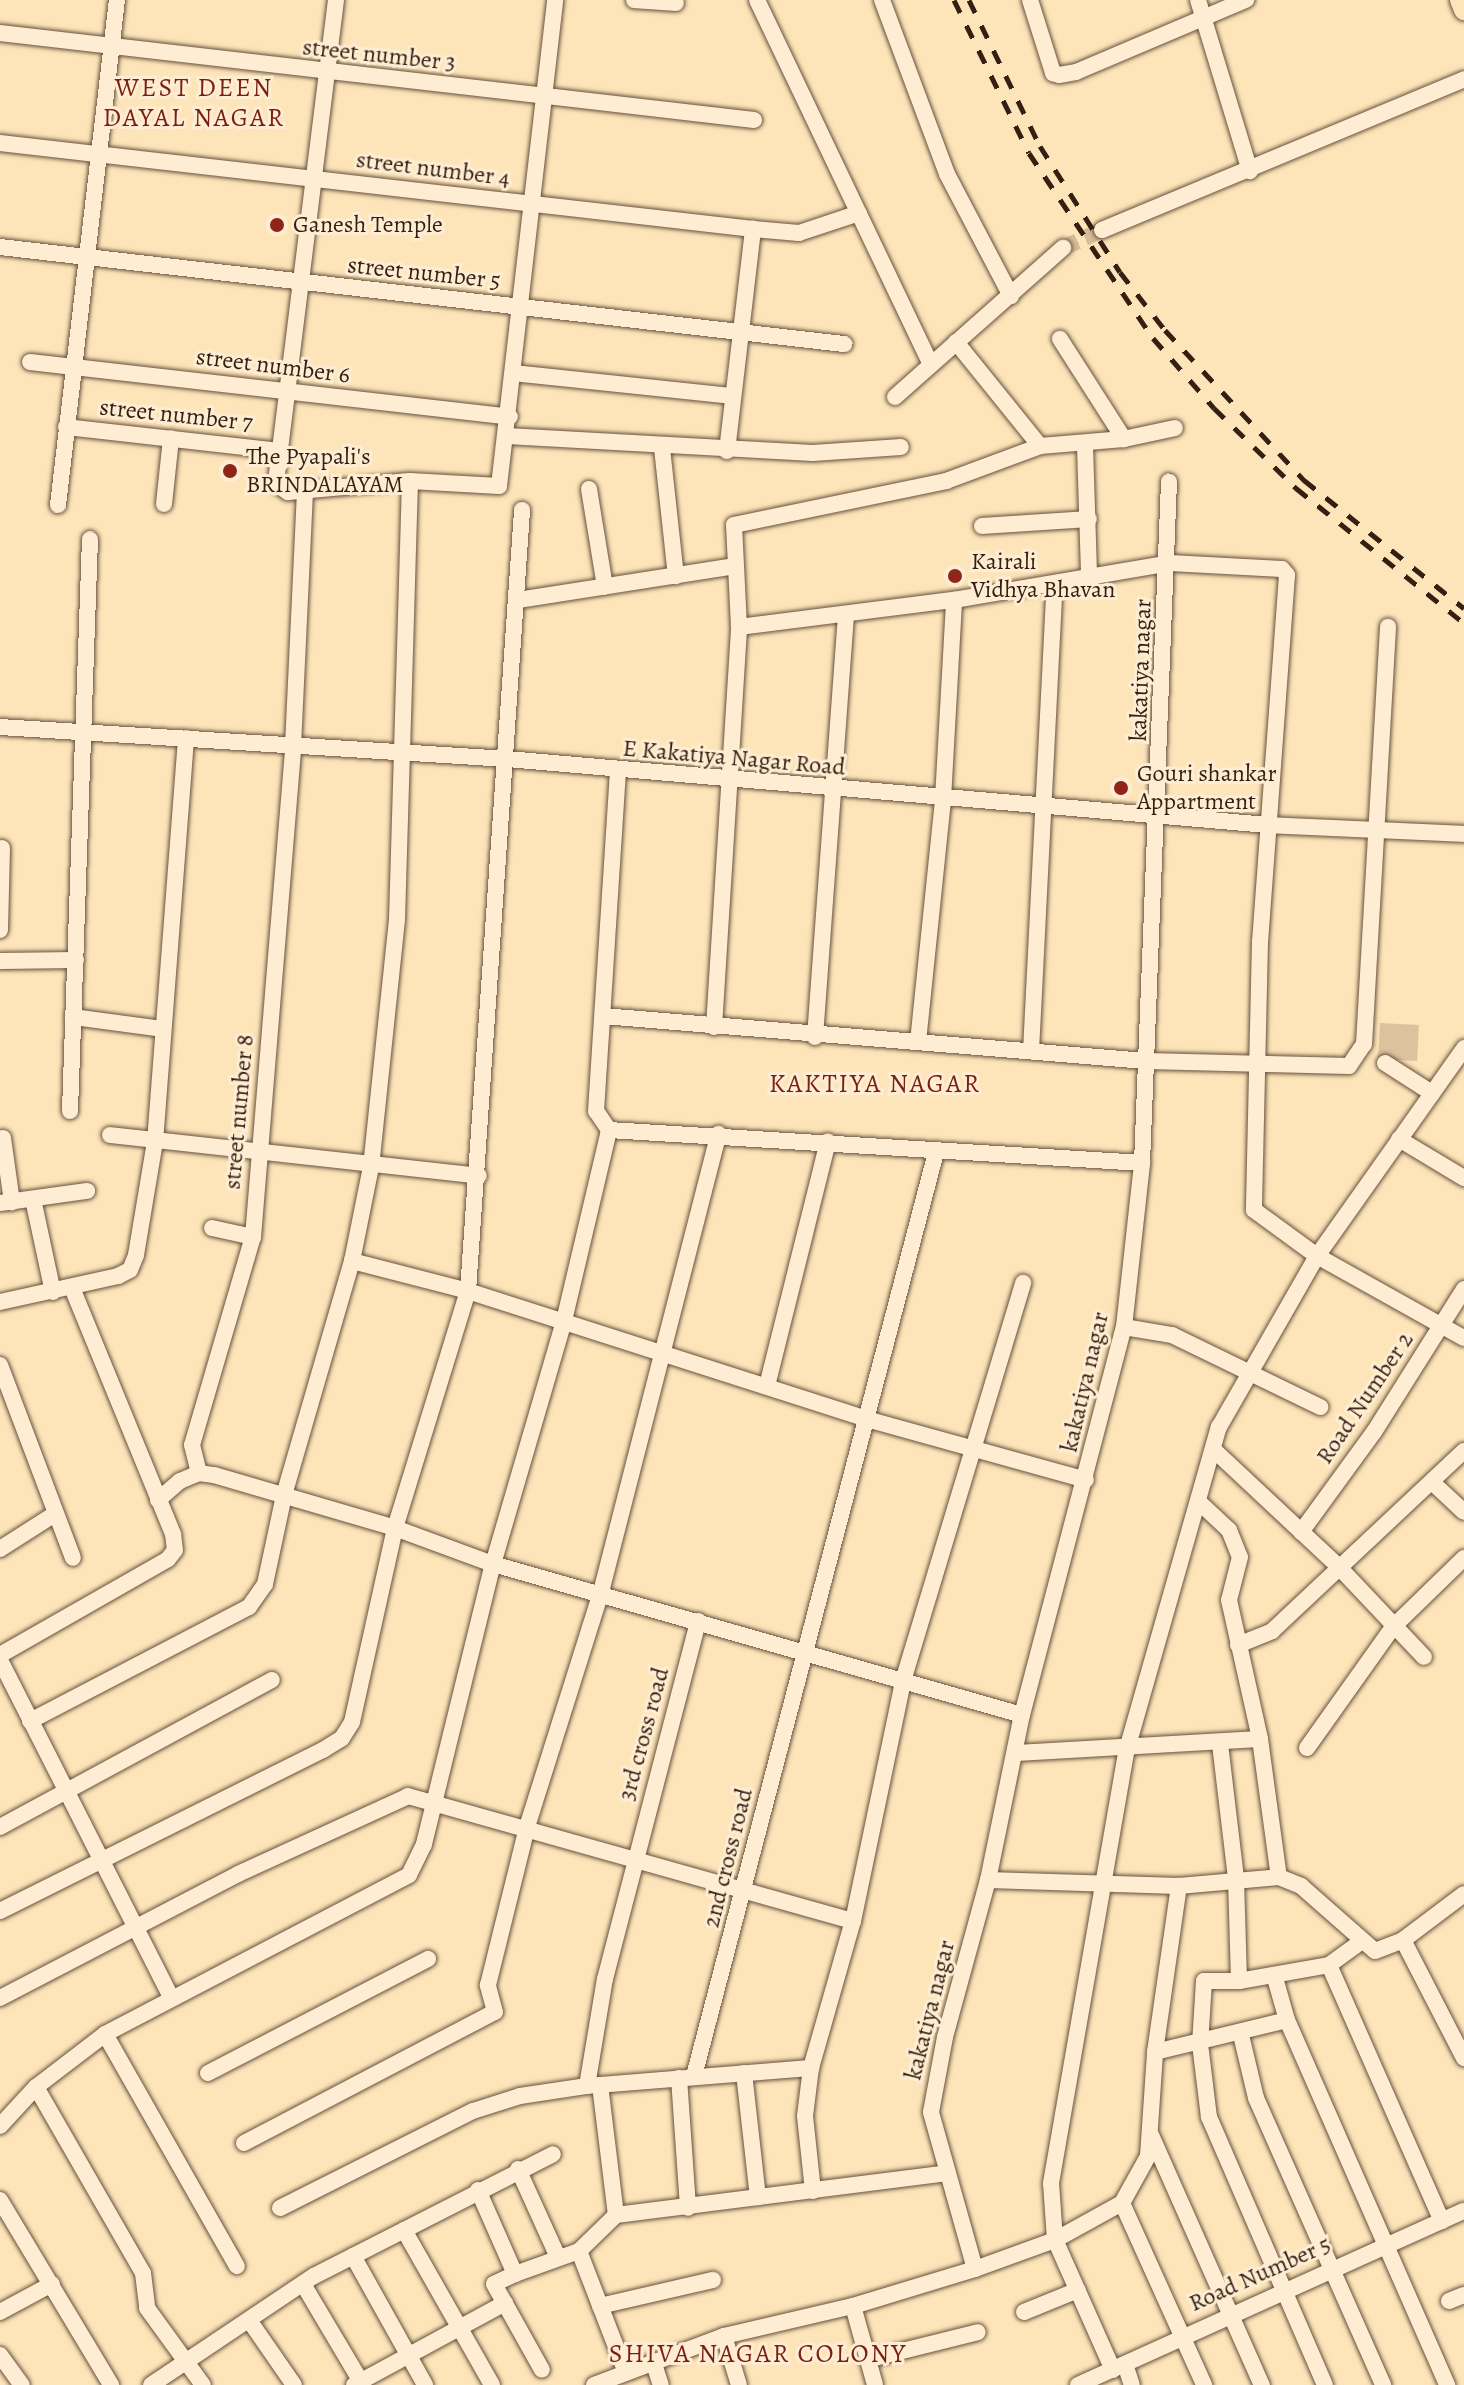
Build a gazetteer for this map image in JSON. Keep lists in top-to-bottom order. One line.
{"streets":{"street":["street number 3","street number 4","street number 5","street number 6","street number 7","kakatiya nagar","E Kakatiya Nagar Road","street number 8","Road Number 2","3rd cross road","2nd cross road","Road Number 5"]},"crossings":[["kakatiya nagar","E Kakatiya Nagar Road"],["E Kakatiya Nagar Road","street number 8"]],"districts":["WEST DEEN DAYAL NAGAR","KAKTIYA NAGAR","SHIVA NAGAR COLONY"],"places":["Ganesh Temple","The Pyapali's BRINDALAYAM","Kairali Vidhya Bhavan","Gouri shankar Appartment"]}
